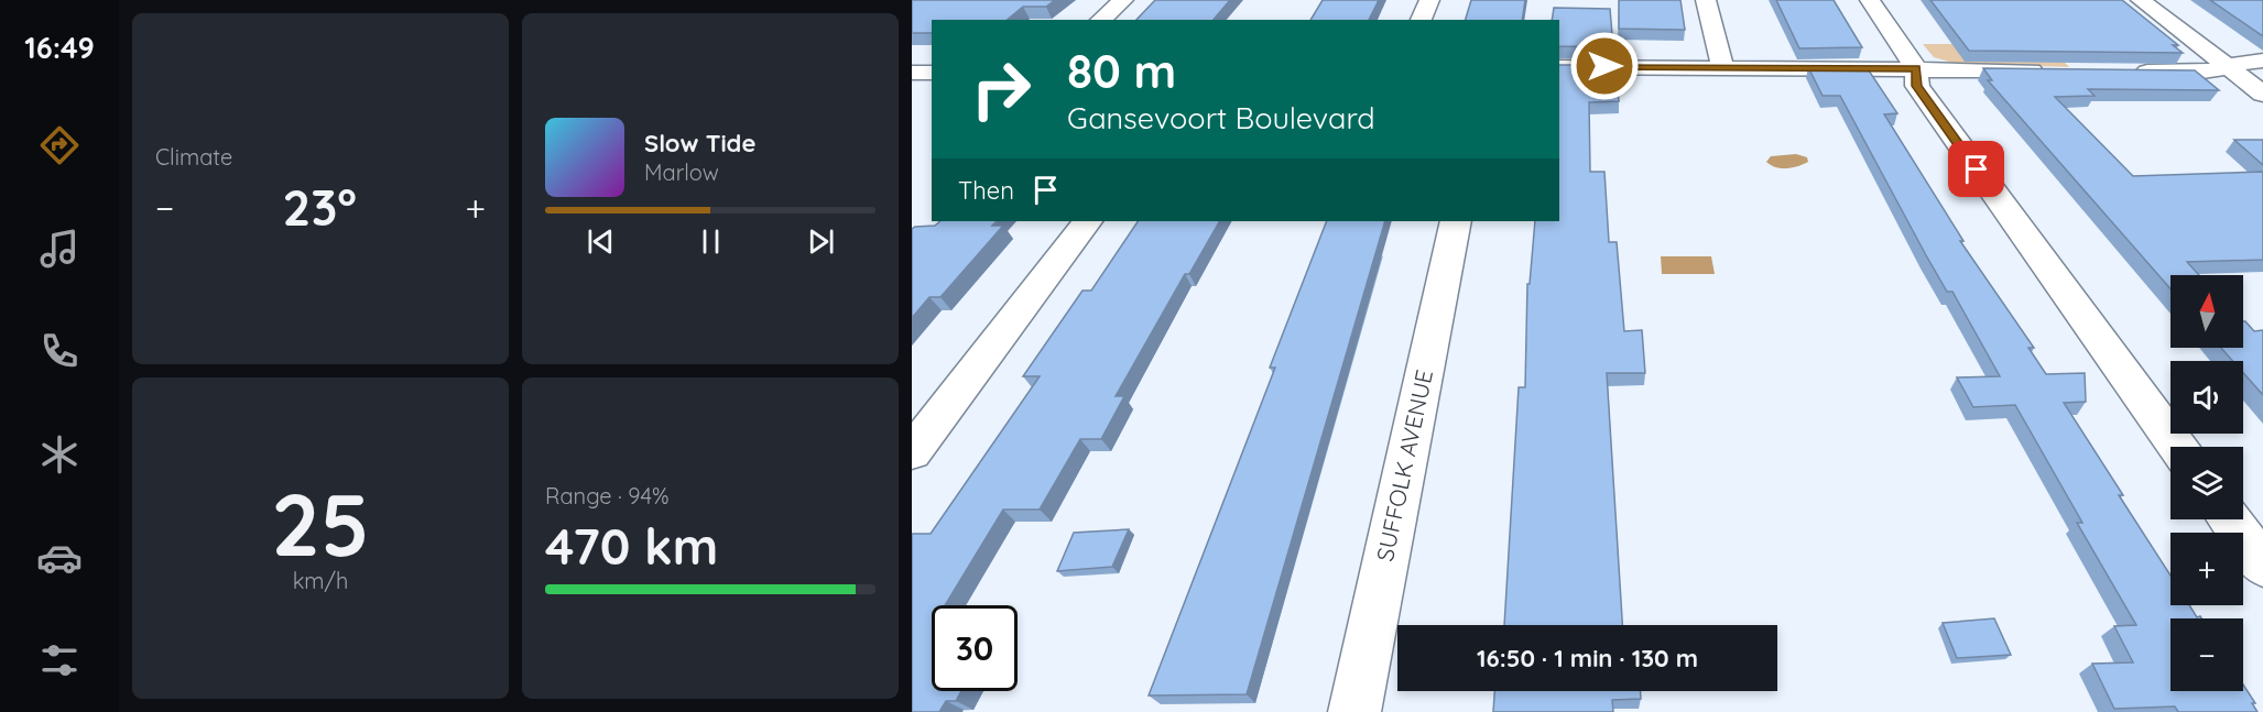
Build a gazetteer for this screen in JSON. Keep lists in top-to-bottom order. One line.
{"streets":{"street":["SUFFOLK AVENUE"]},"north":"top","page":{"tabs":"16:49","tile":["Climate",["25","km/h"],["Range · 94%","470 km"]],"turn":["80 m","Gansevoort Boulevard"],"song":["Slow Tide","Marlow"],"then":"Then","heat":["−","23°","+"],"map_buttons":["+","−"],"limit":"30","trip":"16:50 · 1 min · 130 m"}}
